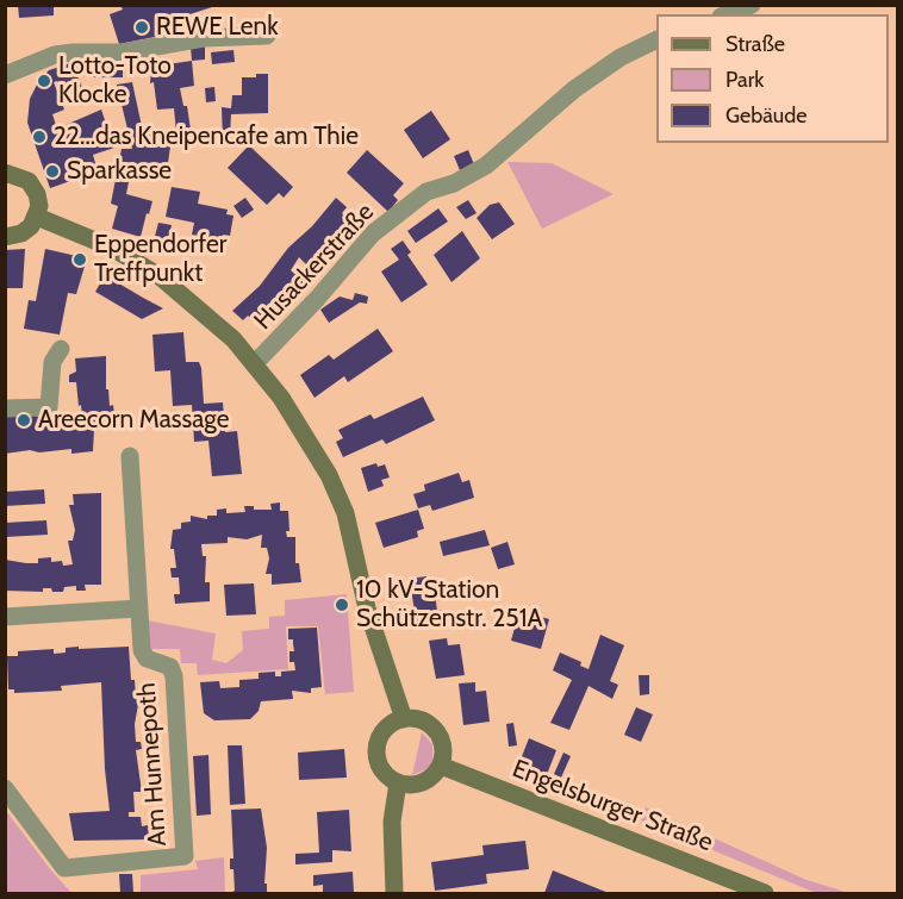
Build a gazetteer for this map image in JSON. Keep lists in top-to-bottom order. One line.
{"streets":{"street":["Husackerstraße","Am Hunnepoth","Engelsburger Straße"]},"places":["REWE Lenk","Lotto-Toto Klocke","22...das Kneipencafe am Thie","Sparkasse","Eppendorfer Treffpunkt","Areecorn Massage","10 kV-Station Schützenstr. 251A"],"legend":["Straße","Park","Gebäude"]}
